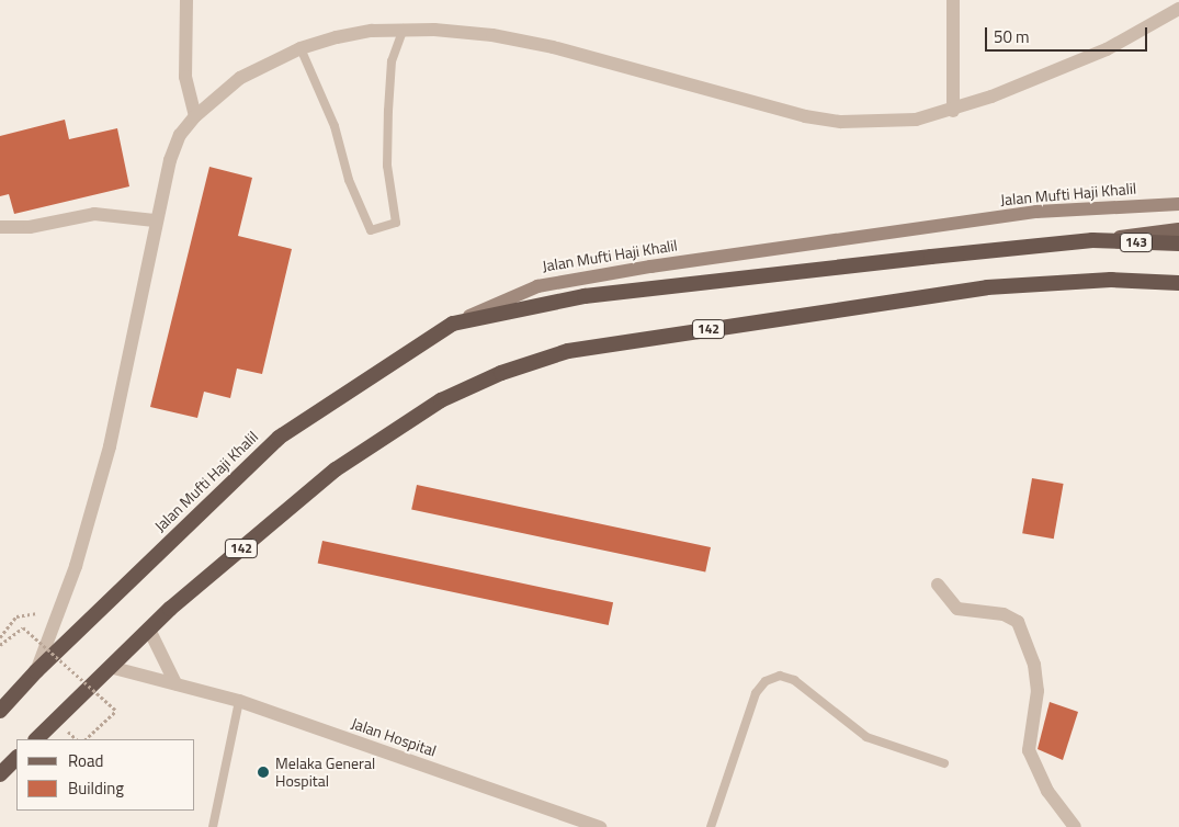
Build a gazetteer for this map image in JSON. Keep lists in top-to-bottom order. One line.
{"streets":{"highway":["Jalan Mufti Haji Khalil","143","142"],"street":["Jalan Hospital"]},"crossings":[["142","Jalan Hospital"]],"places":["Melaka General Hospital"],"legend":["Road","Building"],"scale_bar":"50 m"}
